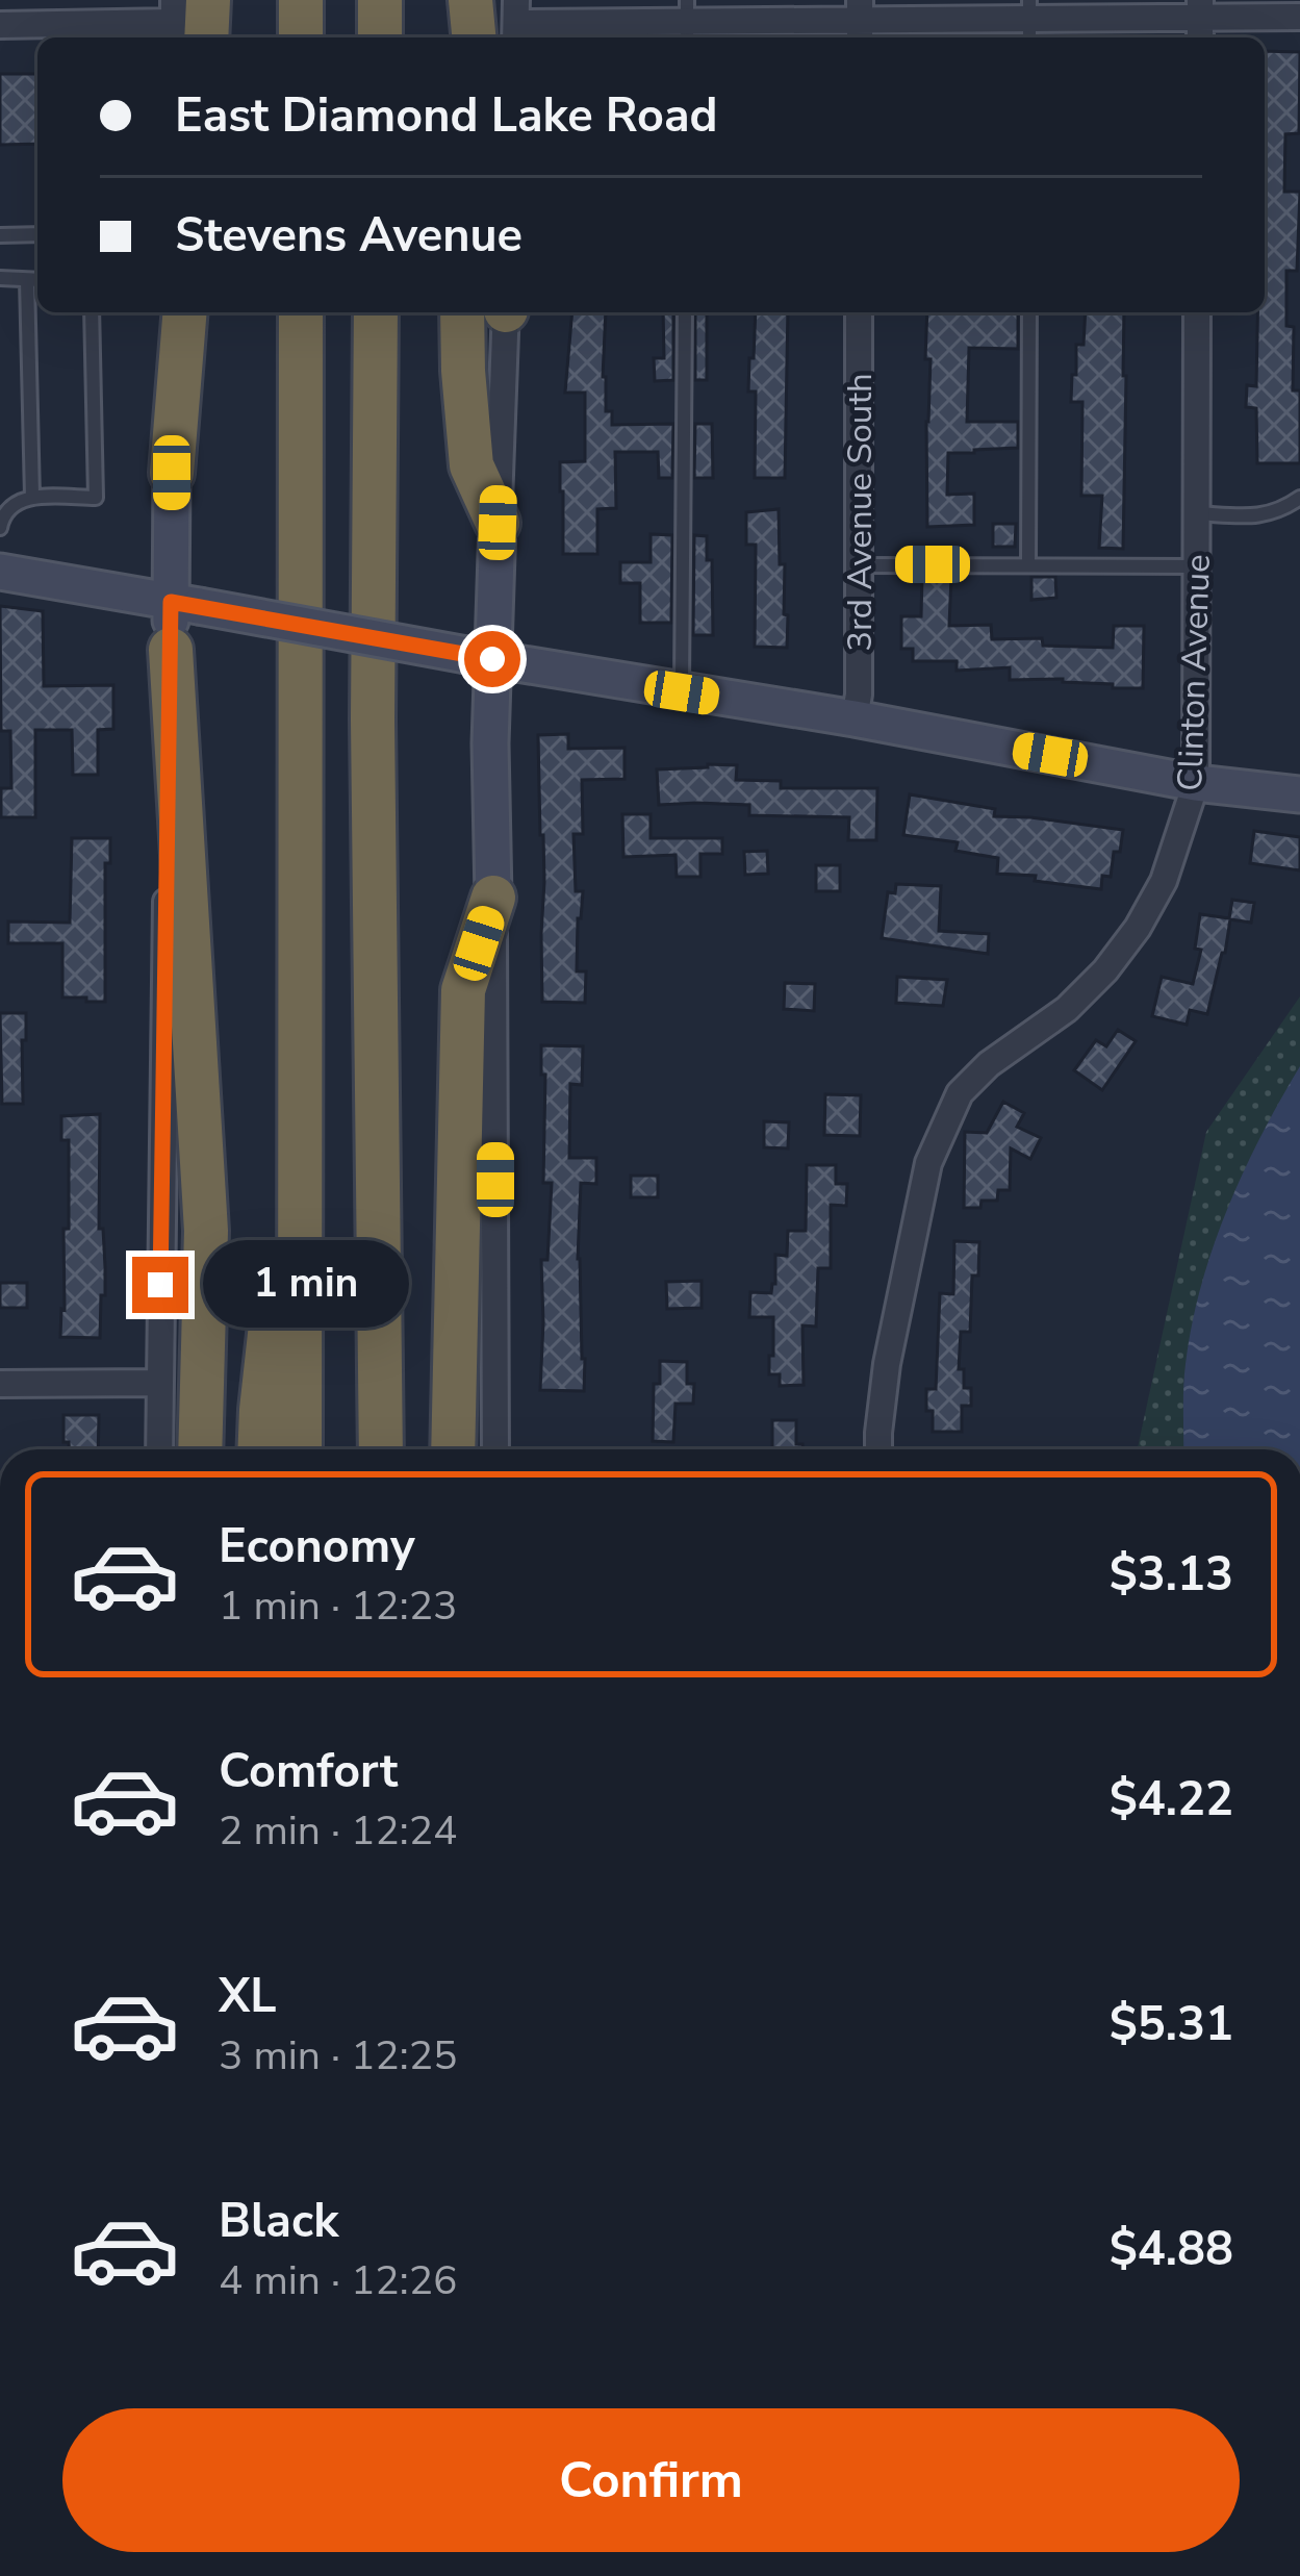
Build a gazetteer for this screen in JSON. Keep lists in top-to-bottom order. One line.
{"streets":{"street":["3rd Avenue South","Clinton Avenue"]},"page":{"banner":["East Diamond Lake Road","Stevens Avenue"],"bubble":"1 min","list":[{"name":"Economy","note":"1 min · 12:23","value":"$3.13"},{"name":"Comfort","note":"2 min · 12:24","value":"$4.22"},{"name":"XL","note":"3 min · 12:25","value":"$5.31"},{"name":"Black","note":"4 min · 12:26","value":"$4.88"}],"buttons":"Confirm"}}
